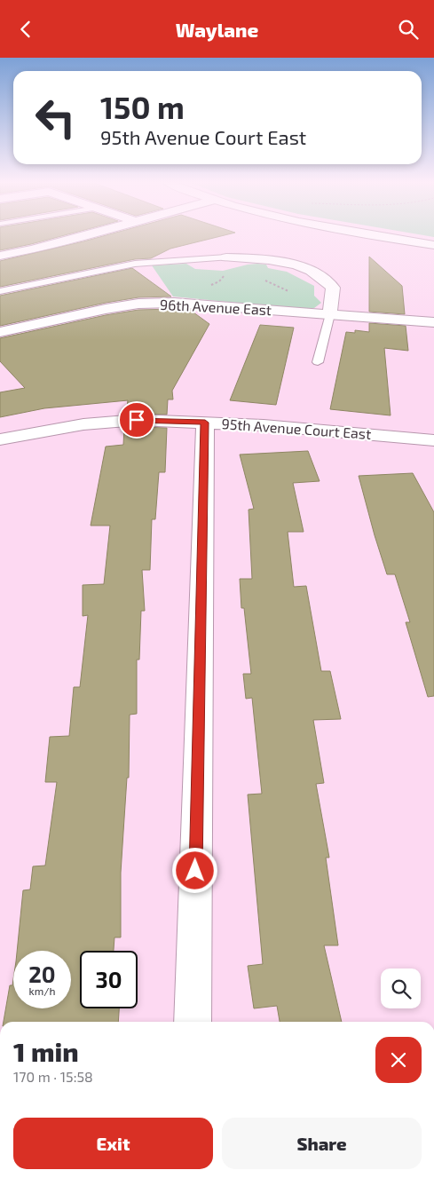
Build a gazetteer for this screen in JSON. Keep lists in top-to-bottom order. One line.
{"streets":{"street":["96th Avenue East","95th Avenue Court East"]},"page":{"header":"Waylane","turn":["150 m","95th Avenue Court East"],"speed":"20 km/h","limit":"30","heading":["1 min","170 m · 15:58"],"buttons":["Exit","Share"]}}
